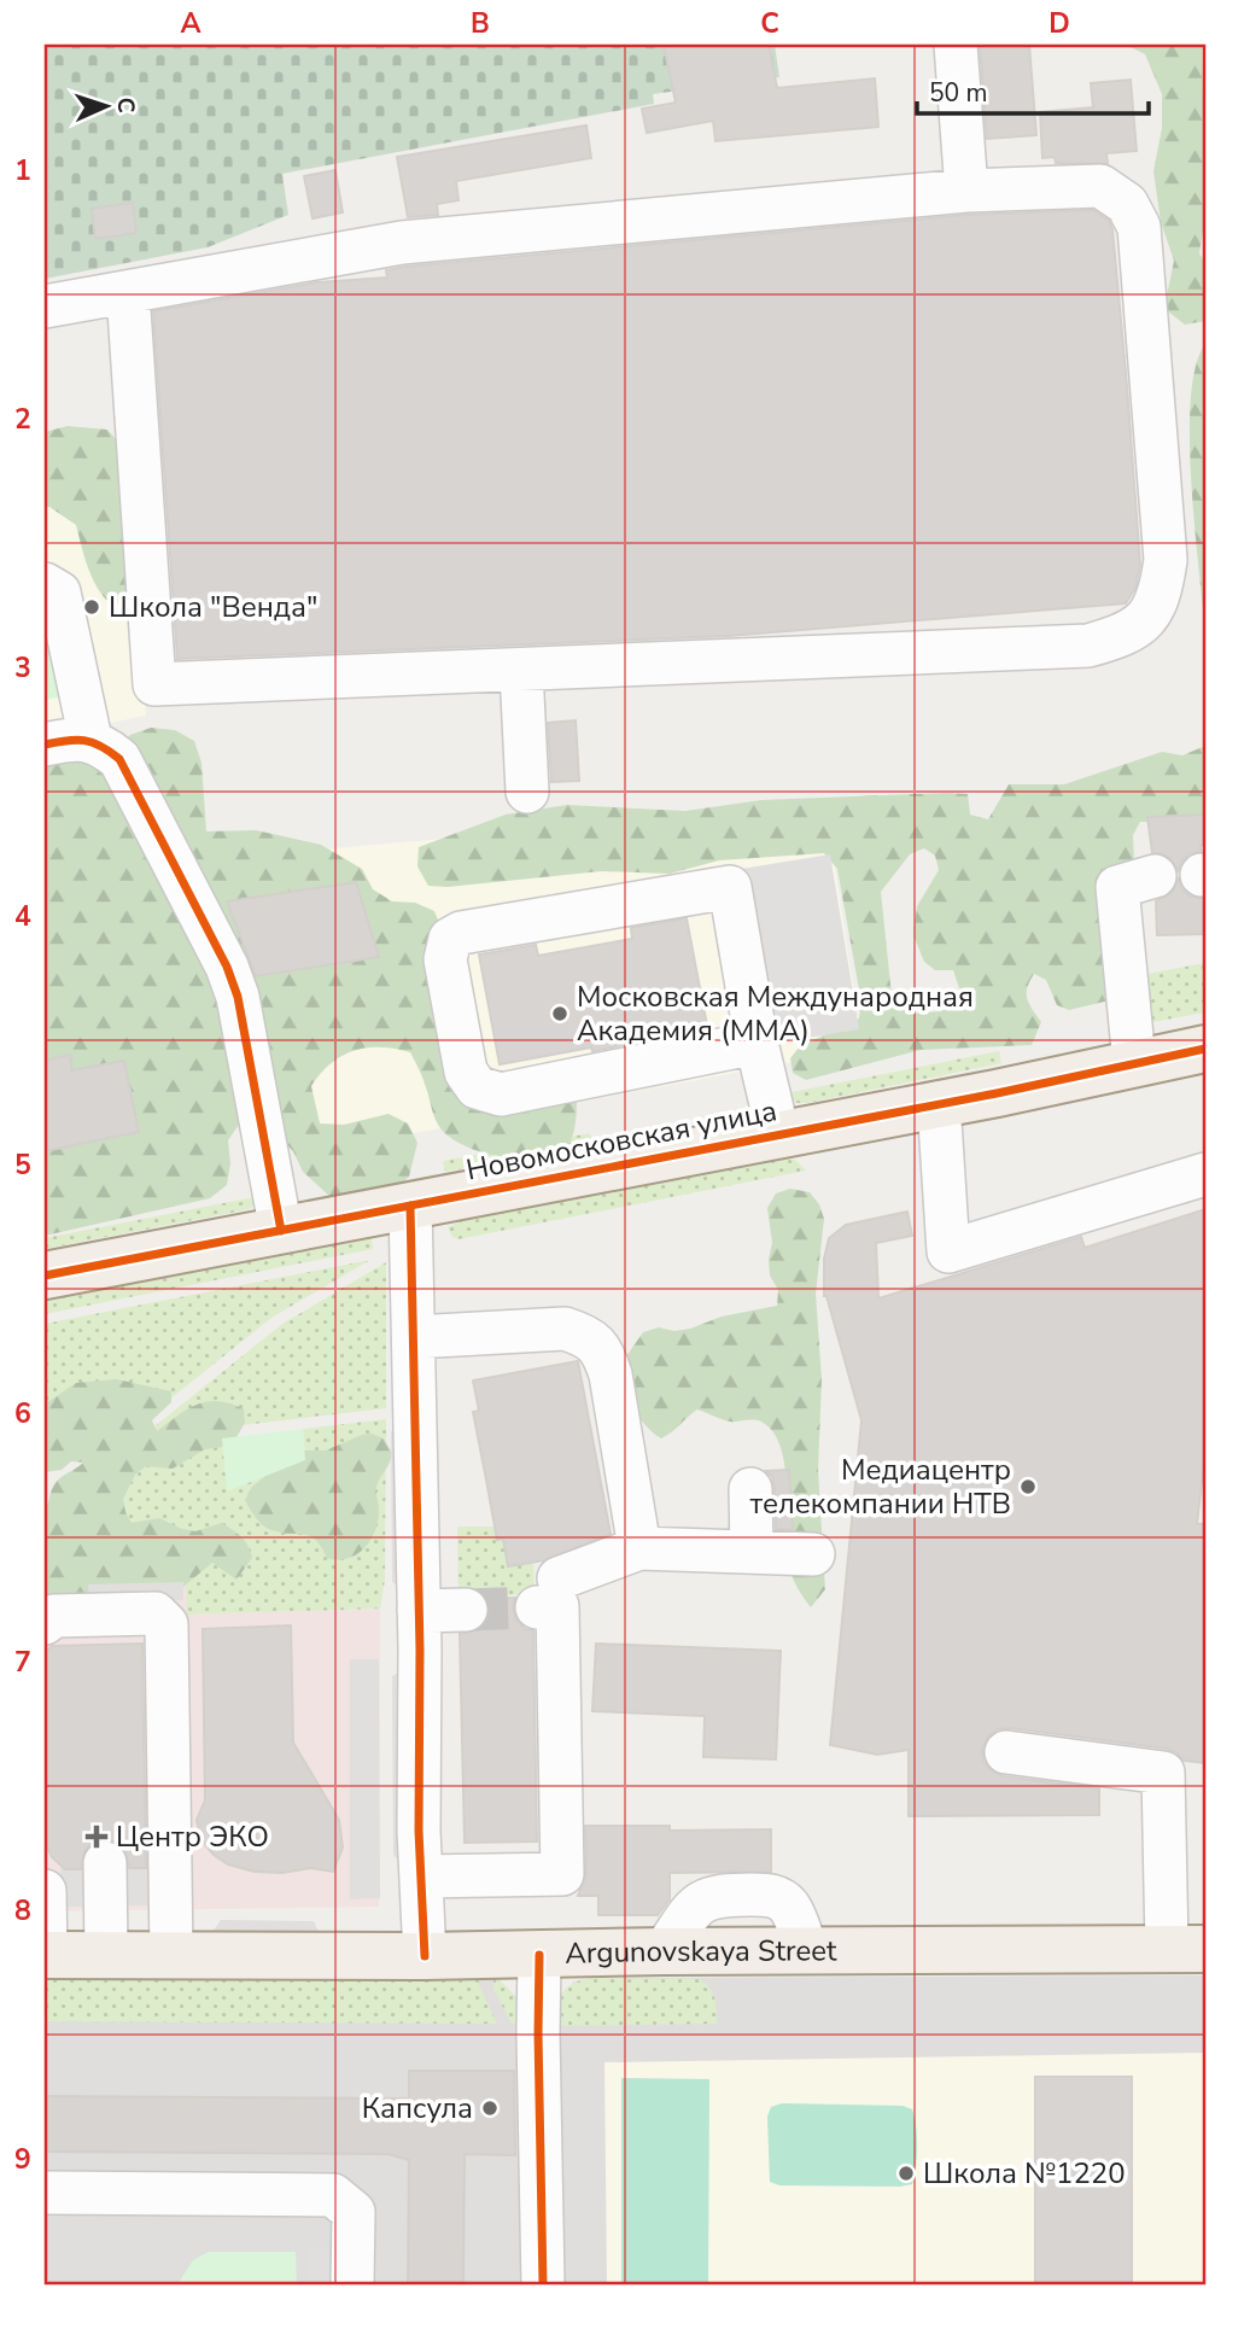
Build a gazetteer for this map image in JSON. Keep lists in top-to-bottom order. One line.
{"streets":{"main road":["Новомосковская улица","Argunovskaya Street"]},"places":{"other":["Школа \"Венда\"","Московская Международная Академия (ММА)","Медиацентр телекомпании НТВ","Капсула","Школа №1220"],"health":["Центр ЭКО"]},"scale_bar":"50 m","north":"right","grid":{"columns":["A","B","C","D"],"rows":["1","2","3","4","5","6","7","8","9"]}}
